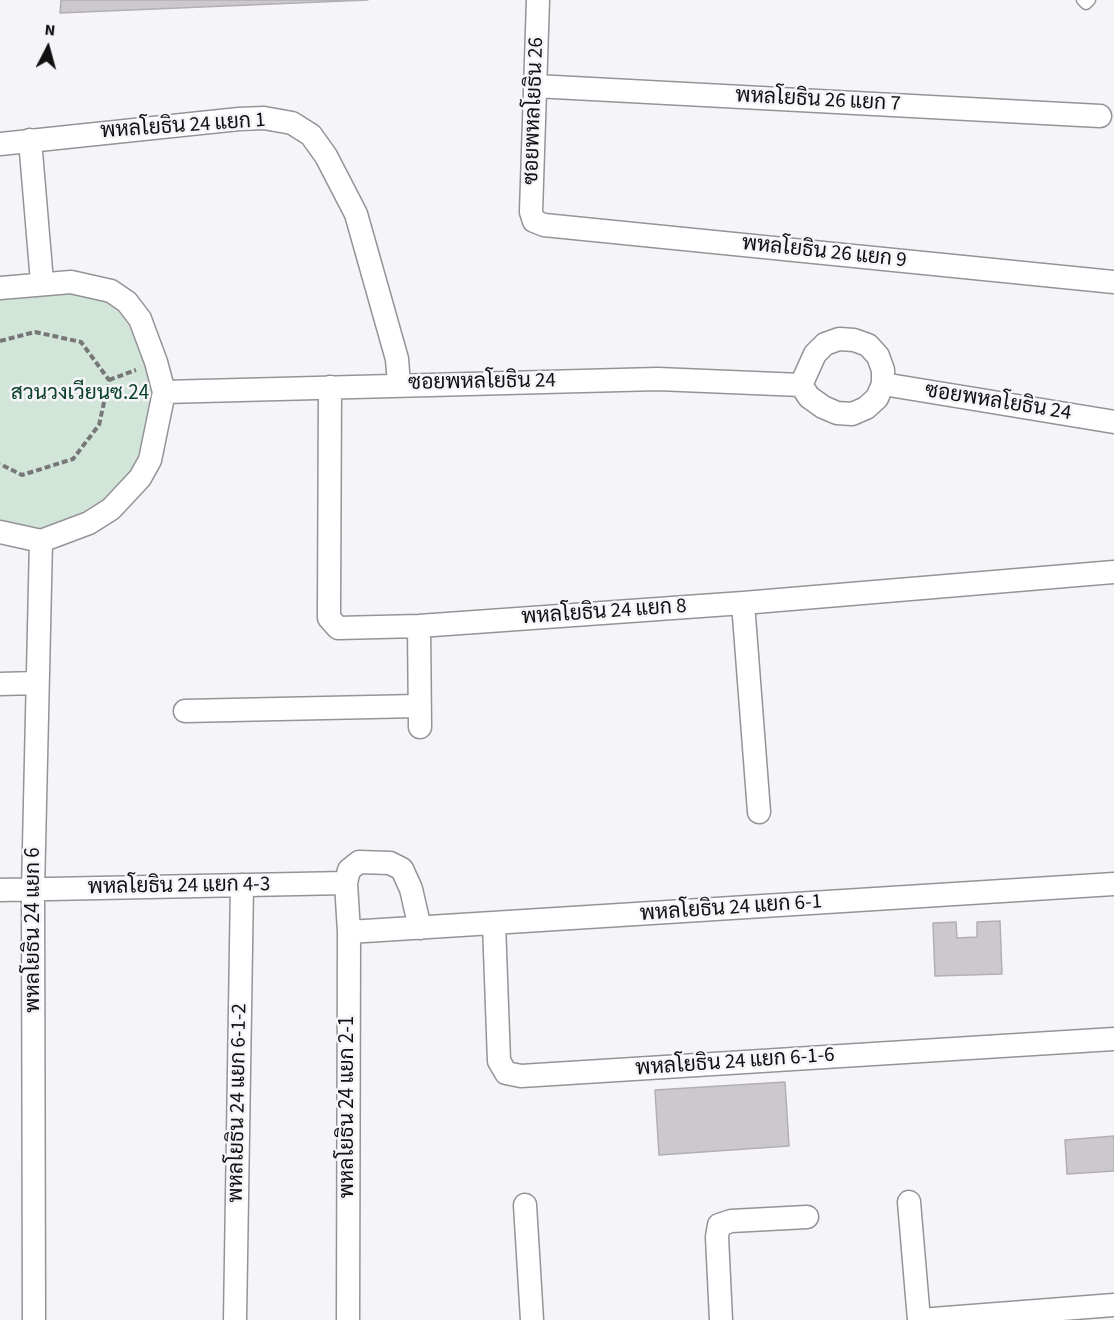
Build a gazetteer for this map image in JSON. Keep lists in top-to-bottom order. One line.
{"streets":{"street":["พหลโยธิน 26 แยก 7","ซอยพหลโยธิน 26","พหลโยธิน 24 แยก 1","พหลโยธิน 26 แยก 9","ซอยพหลโยธิน 24","พหลโยธิน 24 แยก 8","พหลโยธิน 24 แยก 4-3","พหลโยธิน 24 แยก 6-1","พหลโยธิน 24 แยก 6","พหลโยธิน 24 แยก 6-1-6","พหลโยธิน 24 แยก 6-1-2","พหลโยธิน 24 แยก 2-1"]},"crossings":[["พหลโยธิน 26 แยก 7","ซอยพหลโยธิน 26"],["ซอยพหลโยธิน 26","พหลโยธิน 26 แยก 9"],["พหลโยธิน 24 แยก 1","ซอยพหลโยธิน 24"],["ซอยพหลโยธิน 24","พหลโยธิน 24 แยก 8"],["พหลโยธิน 24 แยก 4-3","พหลโยธิน 24 แยก 6"],["พหลโยธิน 24 แยก 4-3","พหลโยธิน 24 แยก 6-1-2"],["พหลโยธิน 24 แยก 4-3","พหลโยธิน 24 แยก 2-1"],["พหลโยธิน 24 แยก 6-1","พหลโยธิน 24 แยก 6-1-6"],["พหลโยธิน 24 แยก 6-1","พหลโยธิน 24 แยก 2-1"]],"parks":["สวนวงเวียนซ.24"],"north":"top"}
